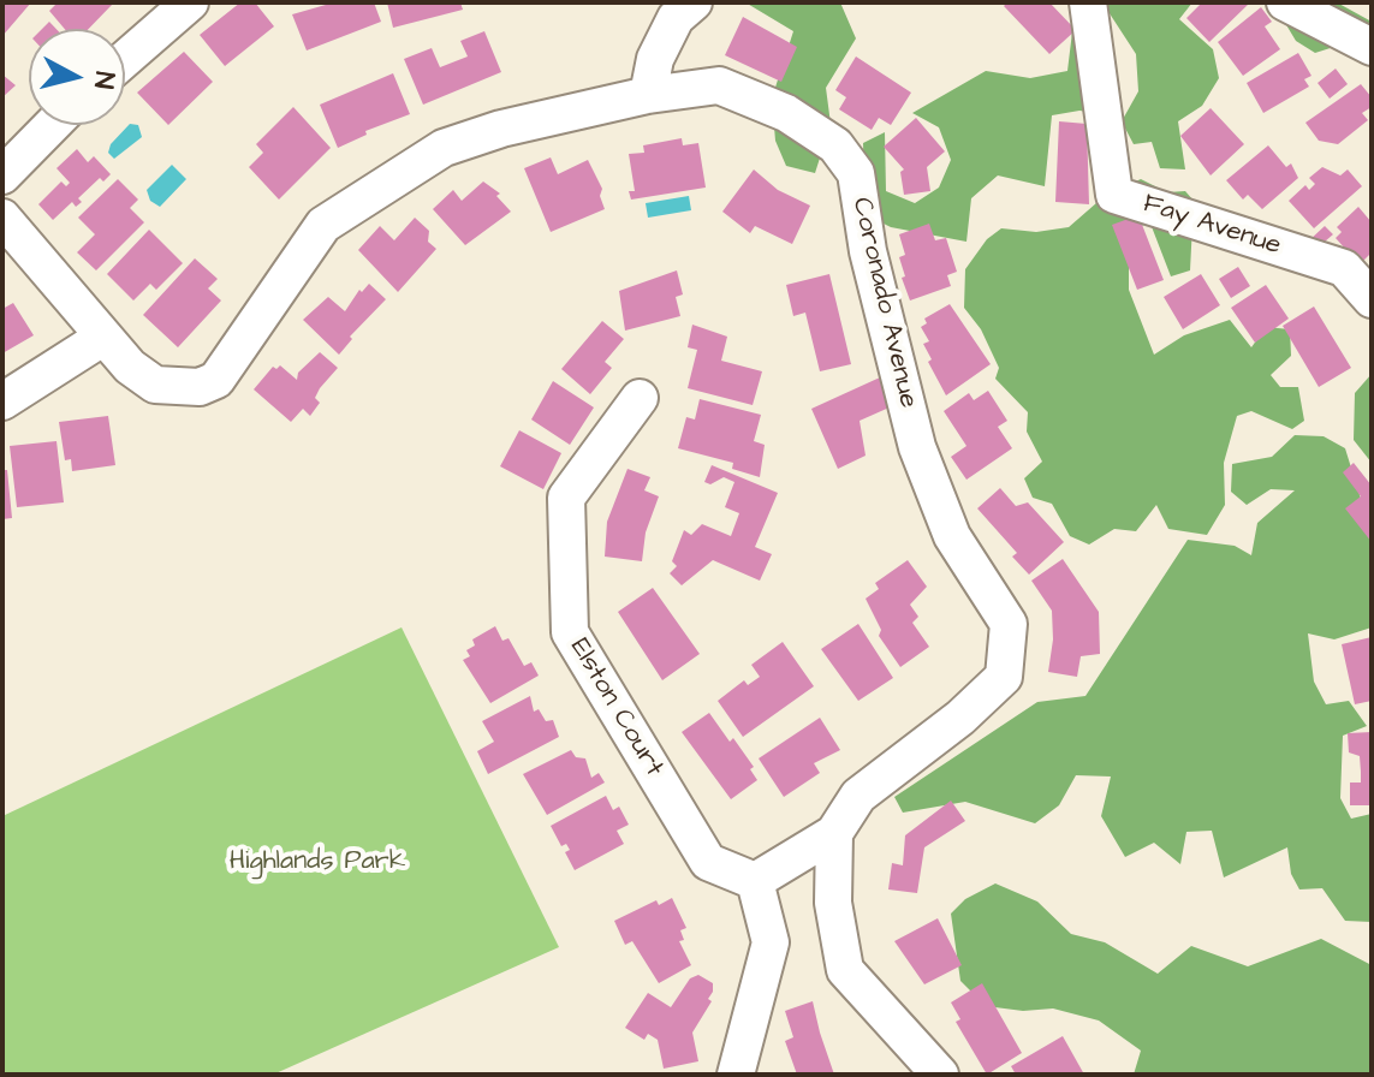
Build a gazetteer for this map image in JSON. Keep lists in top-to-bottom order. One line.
{"streets":{"street":["Fay Avenue","Coronado Avenue","Elston Court"]},"parks":["Highlands Park"],"north":"right"}
